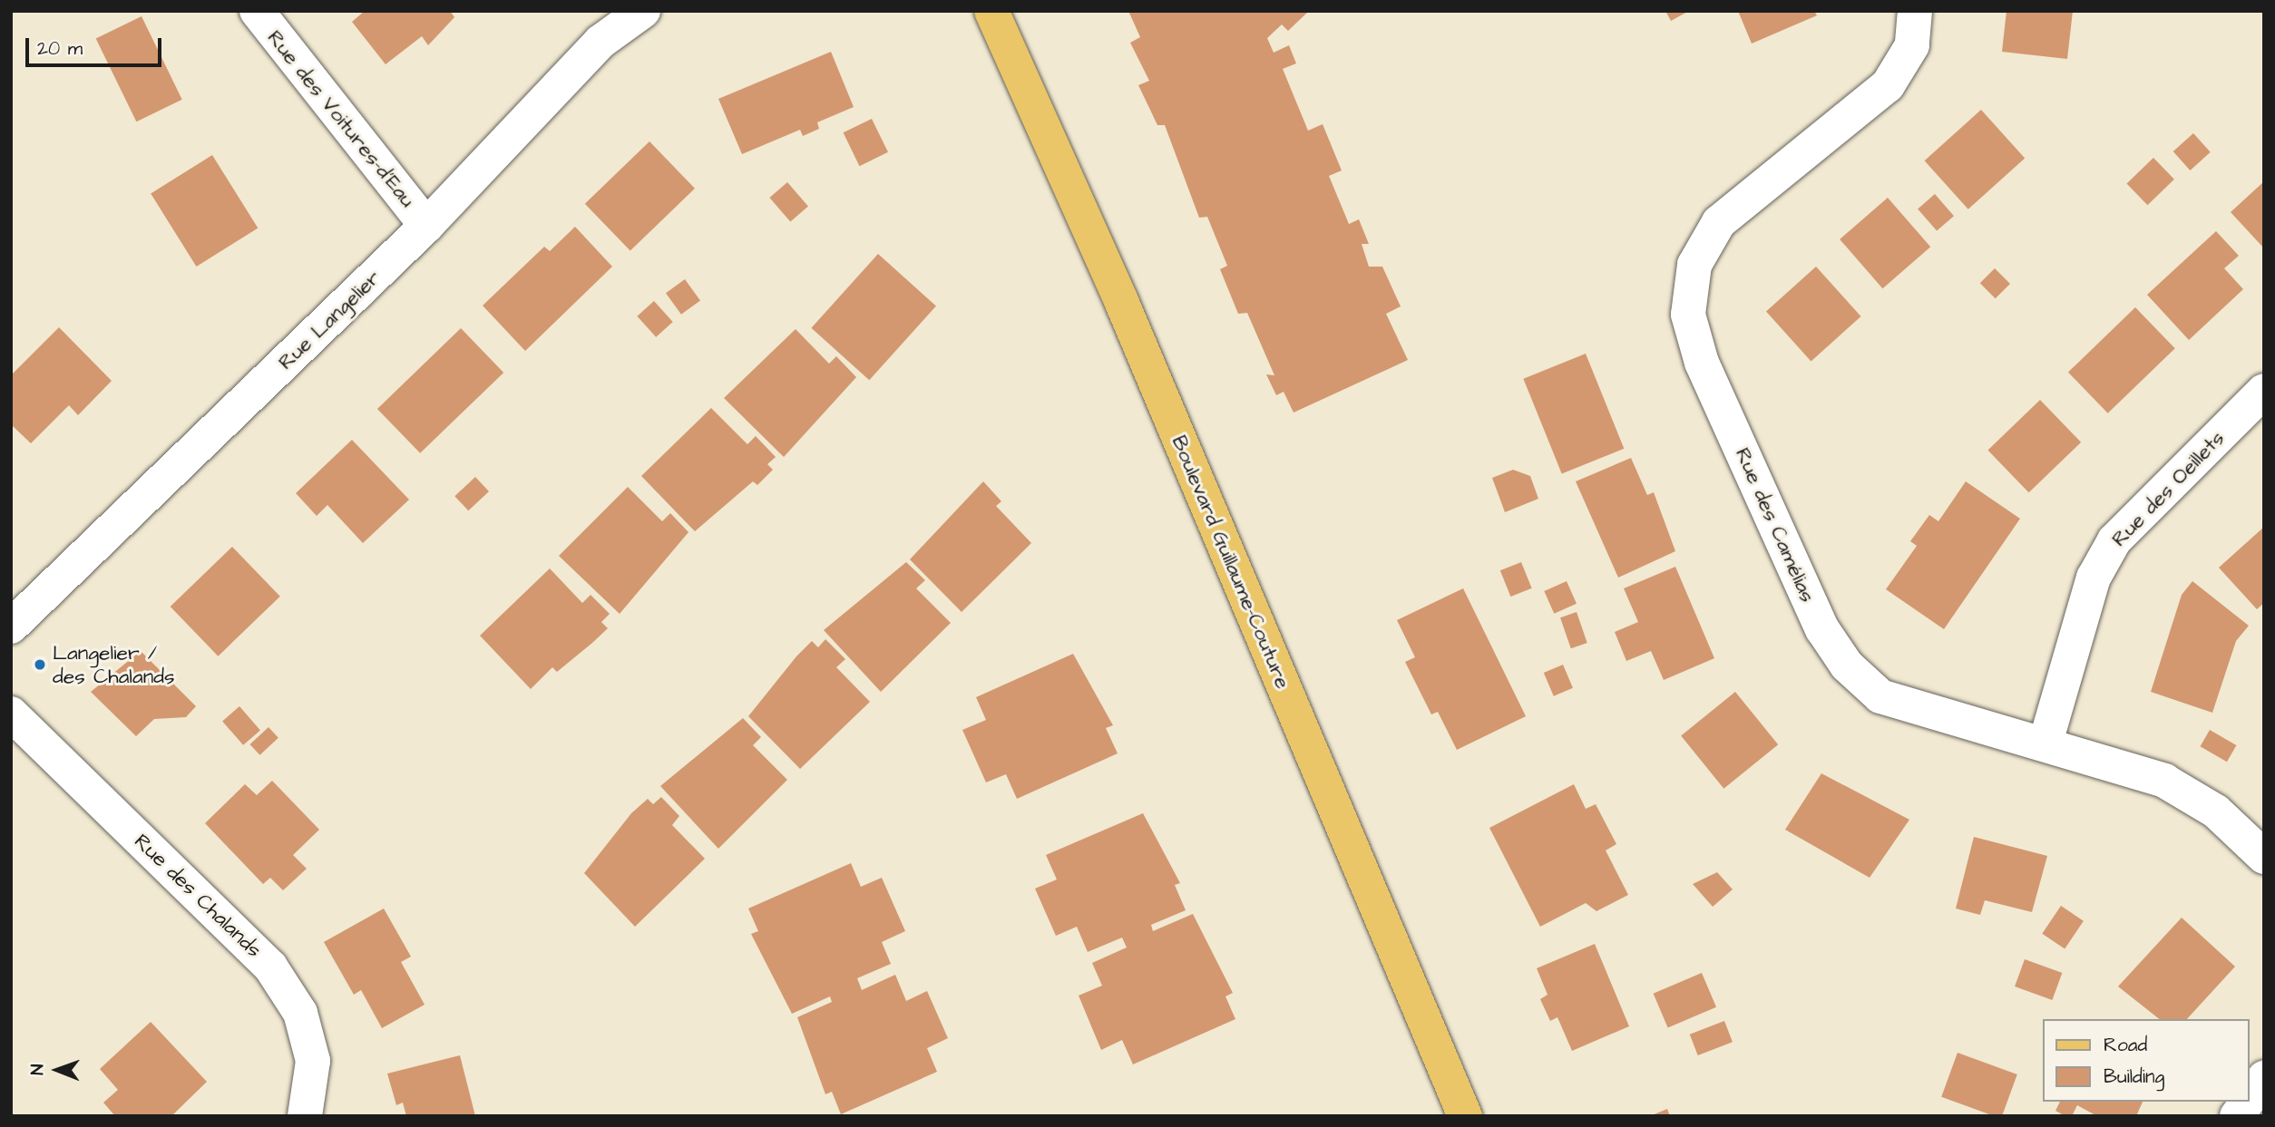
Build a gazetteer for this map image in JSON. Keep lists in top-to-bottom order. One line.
{"streets":{"main road":["Boulevard Guillaume-Couture"],"street":["Rue des Voitures-d'Eau","Rue Langelier","Rue des Oeillets","Rue des Camélias","Rue des Chalands"]},"crossings":[["Rue des Voitures-d'Eau","Rue Langelier"],["Rue des Oeillets","Rue des Camélias"]],"places":["Langelier / des Chalands"],"legend":["Road","Building"],"scale_bar":"20 m","north":"left"}
